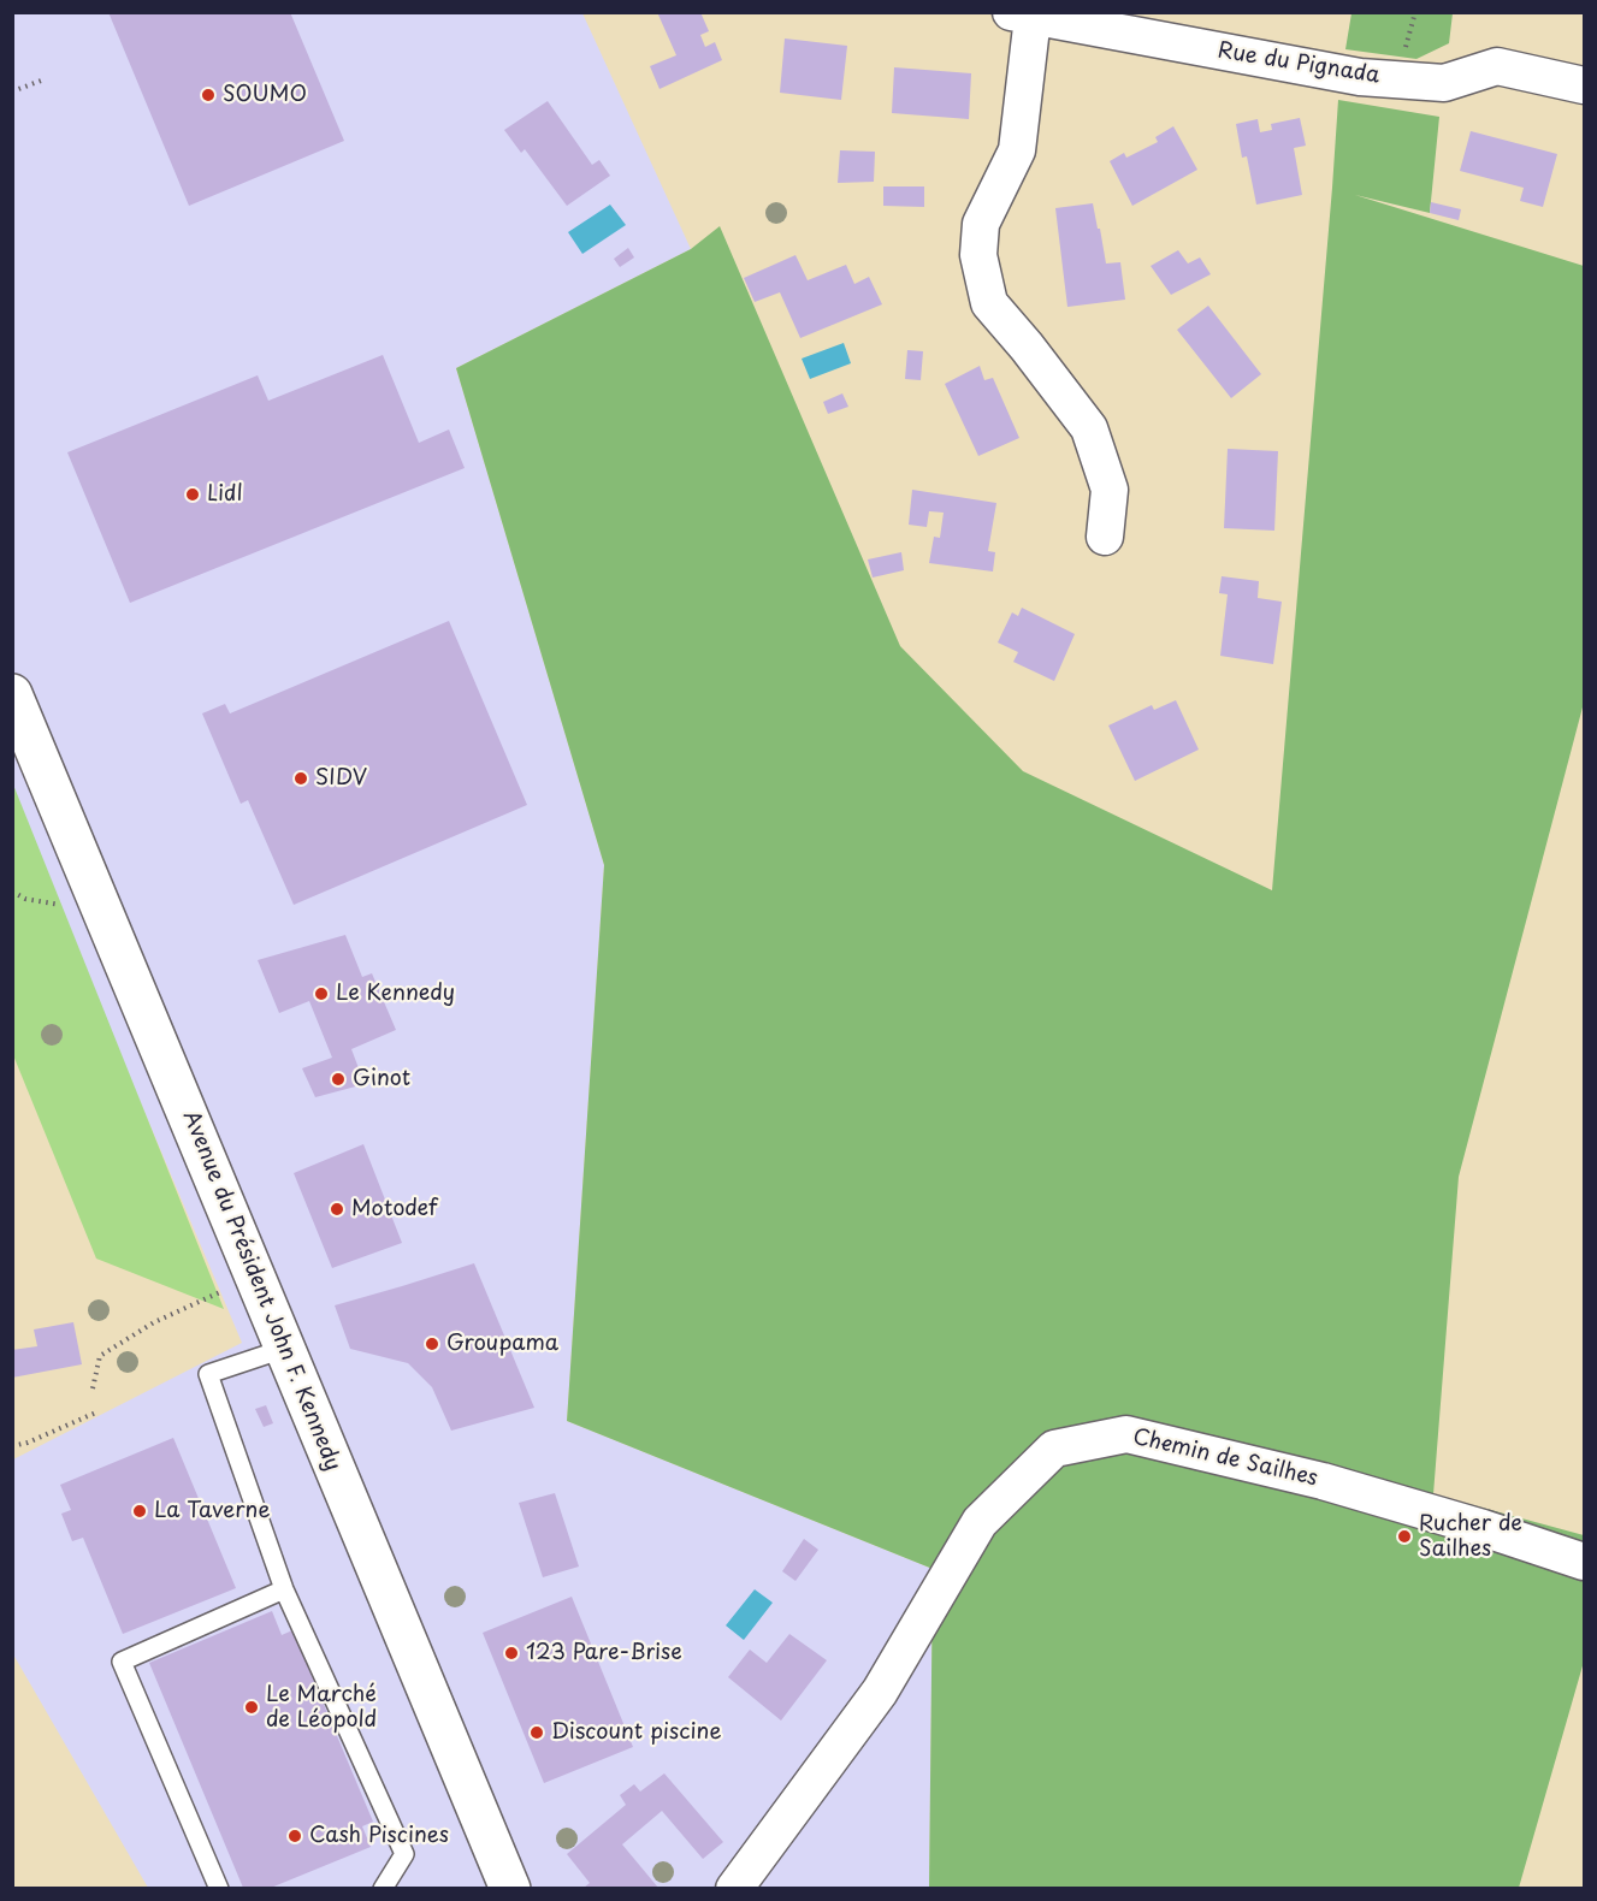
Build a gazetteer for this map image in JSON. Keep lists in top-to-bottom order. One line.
{"streets":{"main road":["Avenue du Président John F. Kennedy"],"street":["Rue du Pignada","Chemin de Sailhes"]},"places":["SOUMO","Lidl","SIDV","Le Kennedy","Ginot","Motodef","Groupama","La Taverne","Rucher de Sailhes","123 Pare-Brise","Le Marché de Léopold","Discount piscine","Cash Piscines"]}
